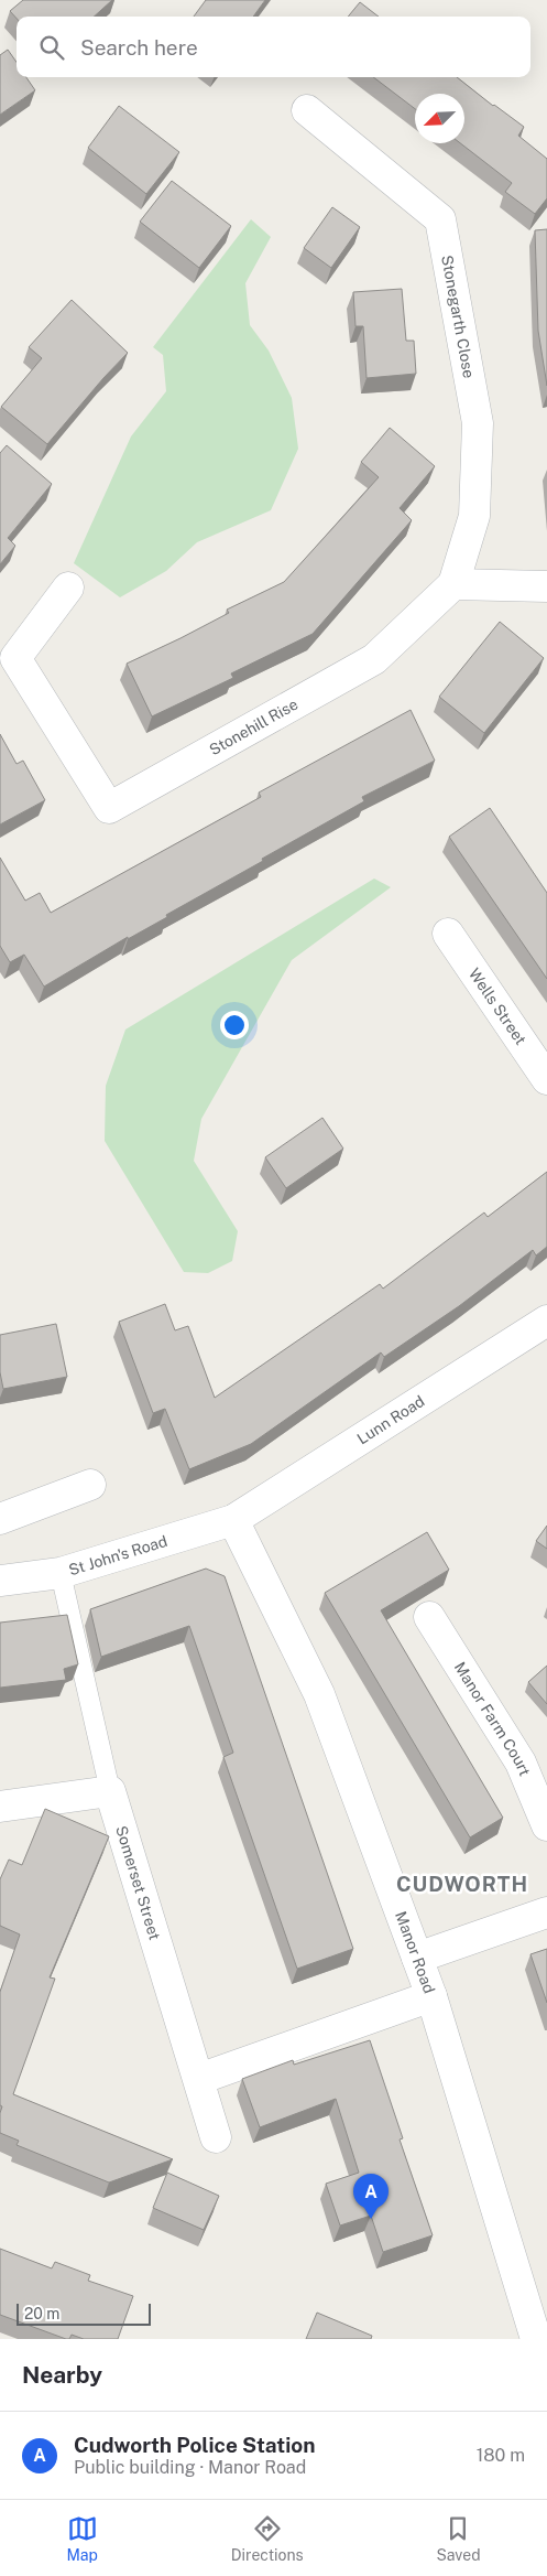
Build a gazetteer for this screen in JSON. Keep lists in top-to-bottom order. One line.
{"streets":{"street":["Stonegarth Close","Stonehill Rise","Wells Street","Lunn Road","St John's Road","Manor Farm Court","Somerset Street","Manor Road"]},"crossings":[["Stonegarth Close","Stonehill Rise"],["Lunn Road","St John's Road"],["Lunn Road","Manor Road"],["St John's Road","Manor Road"]],"districts":["CUDWORTH"],"scale_bar":"20 m","north":"bottom left","page":{"search":"Search here","pins":"A","scale":"20 m","heading":"Nearby","list":[{"mark":"A","name":"Cudworth Police Station","note":"Public building · Manor Road","value":"180 m"}],"nav":["Map","Directions","Saved"]}}
